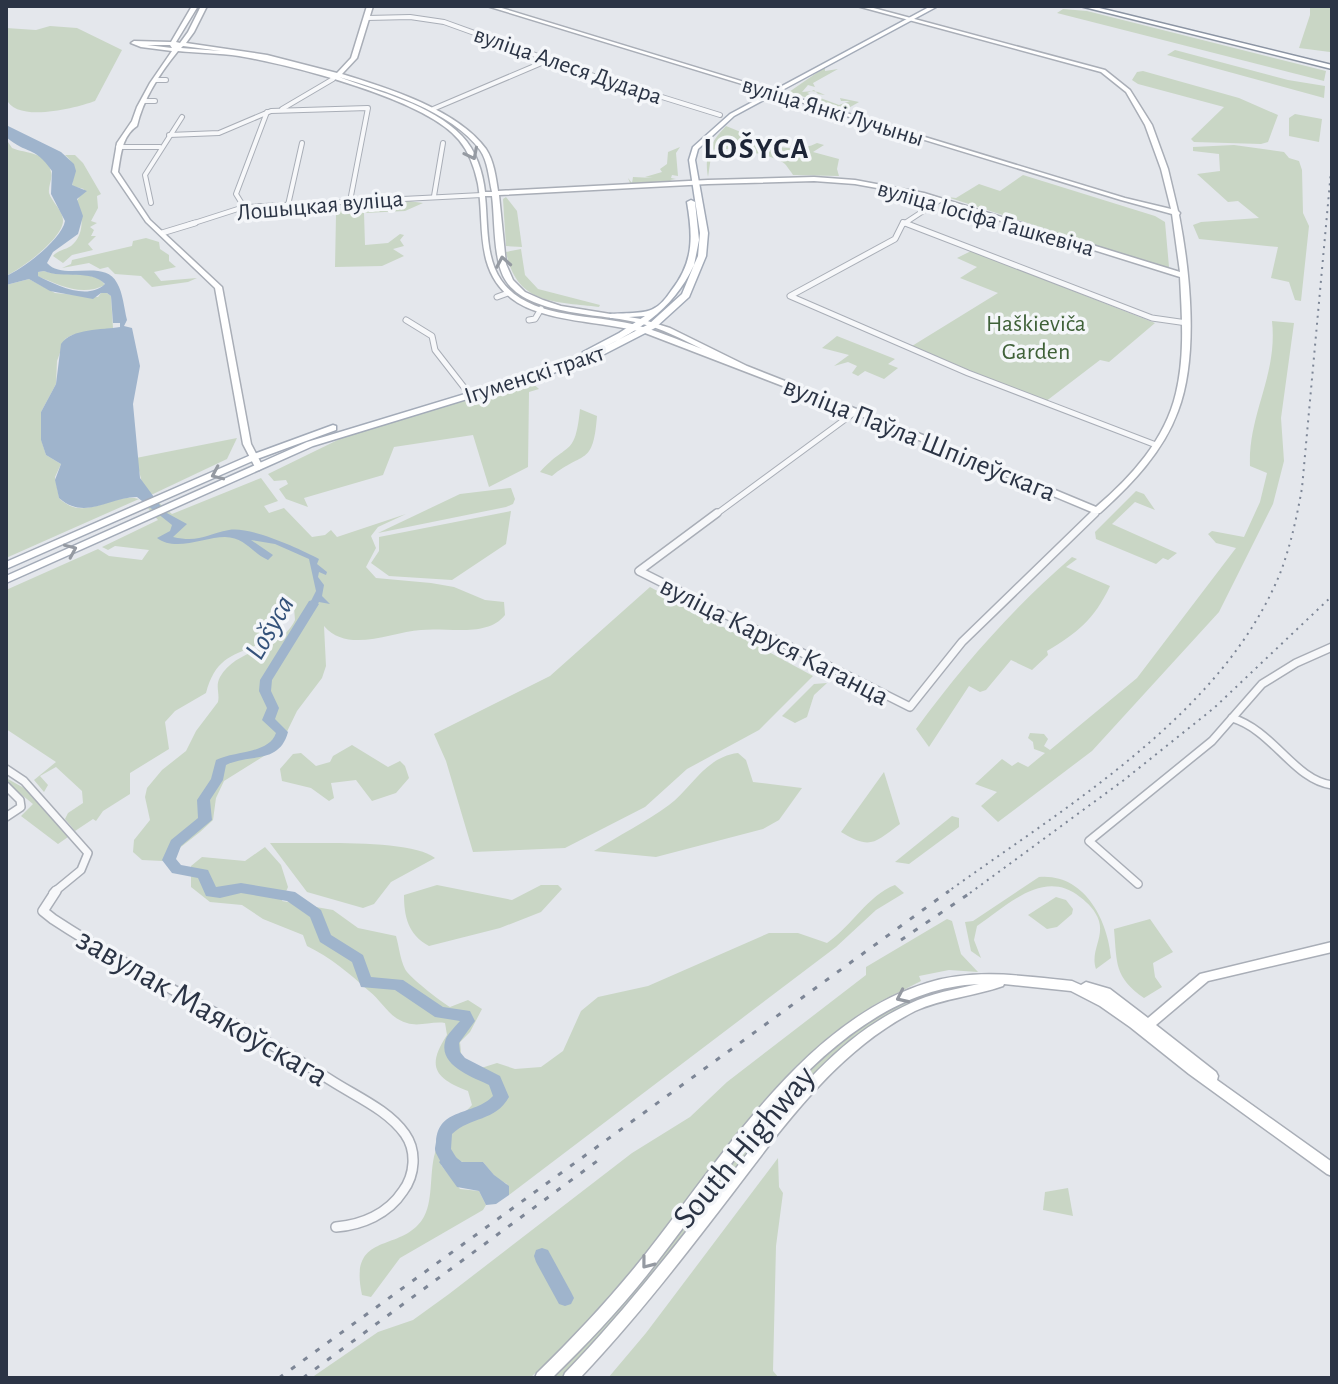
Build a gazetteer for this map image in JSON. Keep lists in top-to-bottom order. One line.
{"streets":{"main road":["Ігуменскі тракт"],"street":["вуліца Алеся Дудара","вуліца Янкі Лучыны","Лошыцкая вуліца","вуліца Іосіфа Гашкевіча","вуліца Паўла Шпілеўскага","вуліца Каруся Каганца","завулак Маякоўскага","South Highway"]},"crossings":[["вуліца Алеся Дудара","Ігуменскі тракт"],["вуліца Янкі Лучыны","Ігуменскі тракт"],["Лошыцкая вуліца","вуліца Іосіфа Гашкевіча"],["вуліца Іосіфа Гашкевіча","Ігуменскі тракт"],["Ігуменскі тракт","вуліца Паўла Шпілеўскага"],["вуліца Паўла Шпілеўскага","вуліца Каруся Каганца"]],"districts":["LOŠYCA"],"water":["Lošyca"],"parks":["Haškieviča Garden"]}
